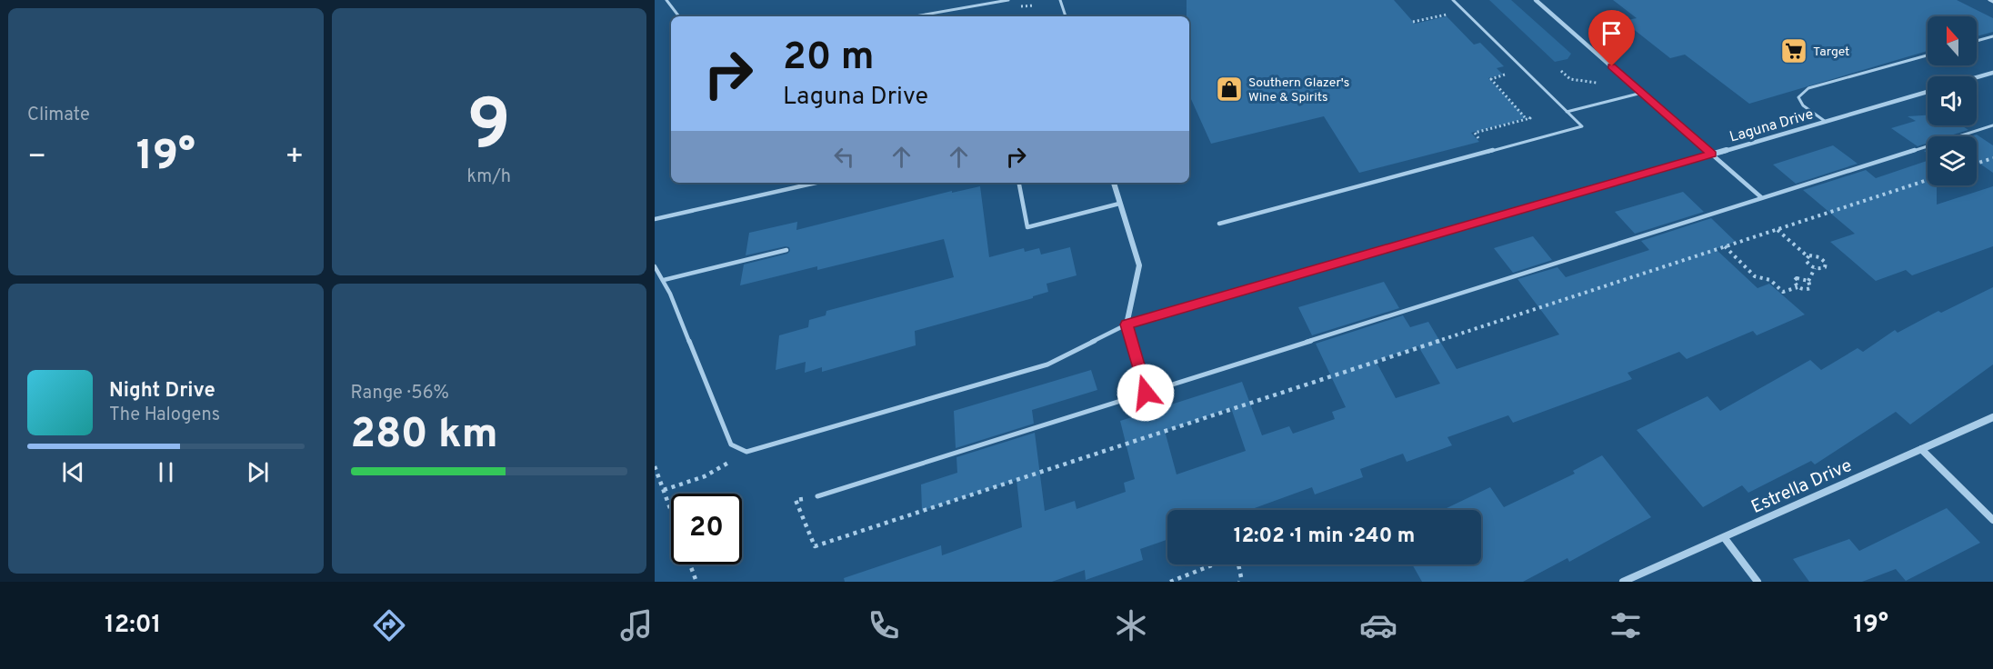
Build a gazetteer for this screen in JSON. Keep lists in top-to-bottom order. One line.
{"streets":{"street":["Laguna Drive","Estrella Drive"]},"places":{"supermarket":["Target"],"shop":["Southern Glazer's Wine & Spirits"]},"north":"top","page":{"tile":["Climate",["9","km/h"],["Range · 56%","280 km"]],"turn":["20 m","Laguna Drive"],"heat":["−","19°","+"],"song":["Night Drive","The Halogens"],"limit":"20","trip":"12:02 · 1 min · 240 m","tabs":["12:01","19°"]}}
